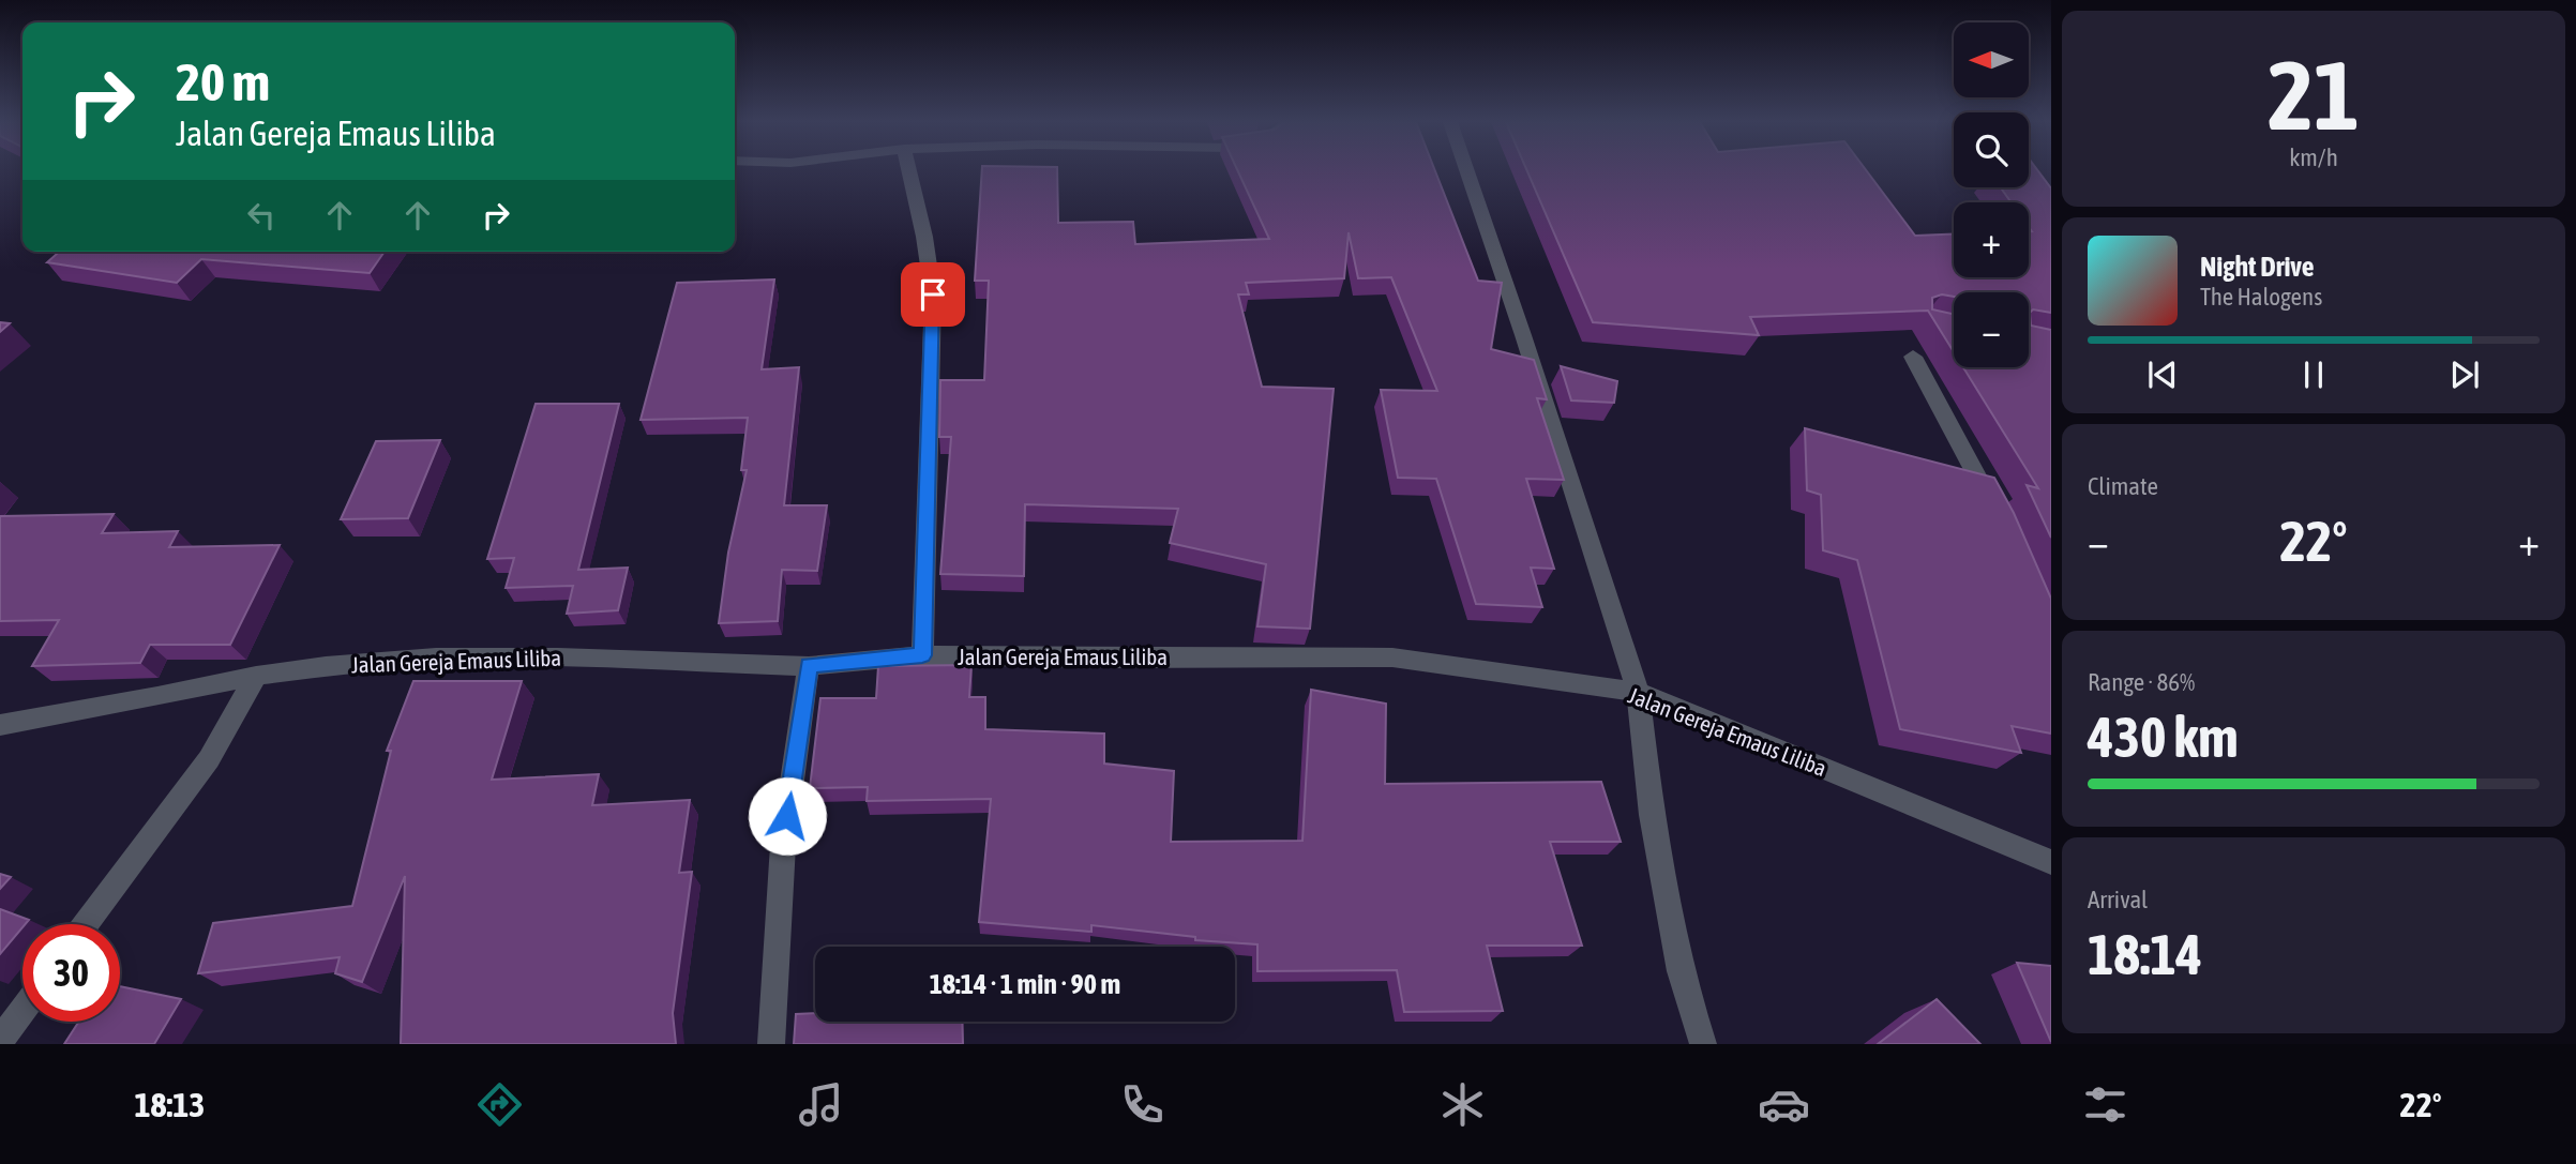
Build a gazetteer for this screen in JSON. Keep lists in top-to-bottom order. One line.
{"streets":{"street":["Jalan Gereja Emaus Liliba"]},"north":"left","page":{"tile":[["21","km/h"],"Climate",["Range · 86%","430 km"],["Arrival","18:14"]],"map_buttons":["+","−"],"turn":["20 m","Jalan Gereja Emaus Liliba"],"song":["Night Drive","The Halogens"],"heat":["−","22°","+"],"limit":"30","trip":"18:14 · 1 min · 90 m","tabs":["18:13","22°"]}}
